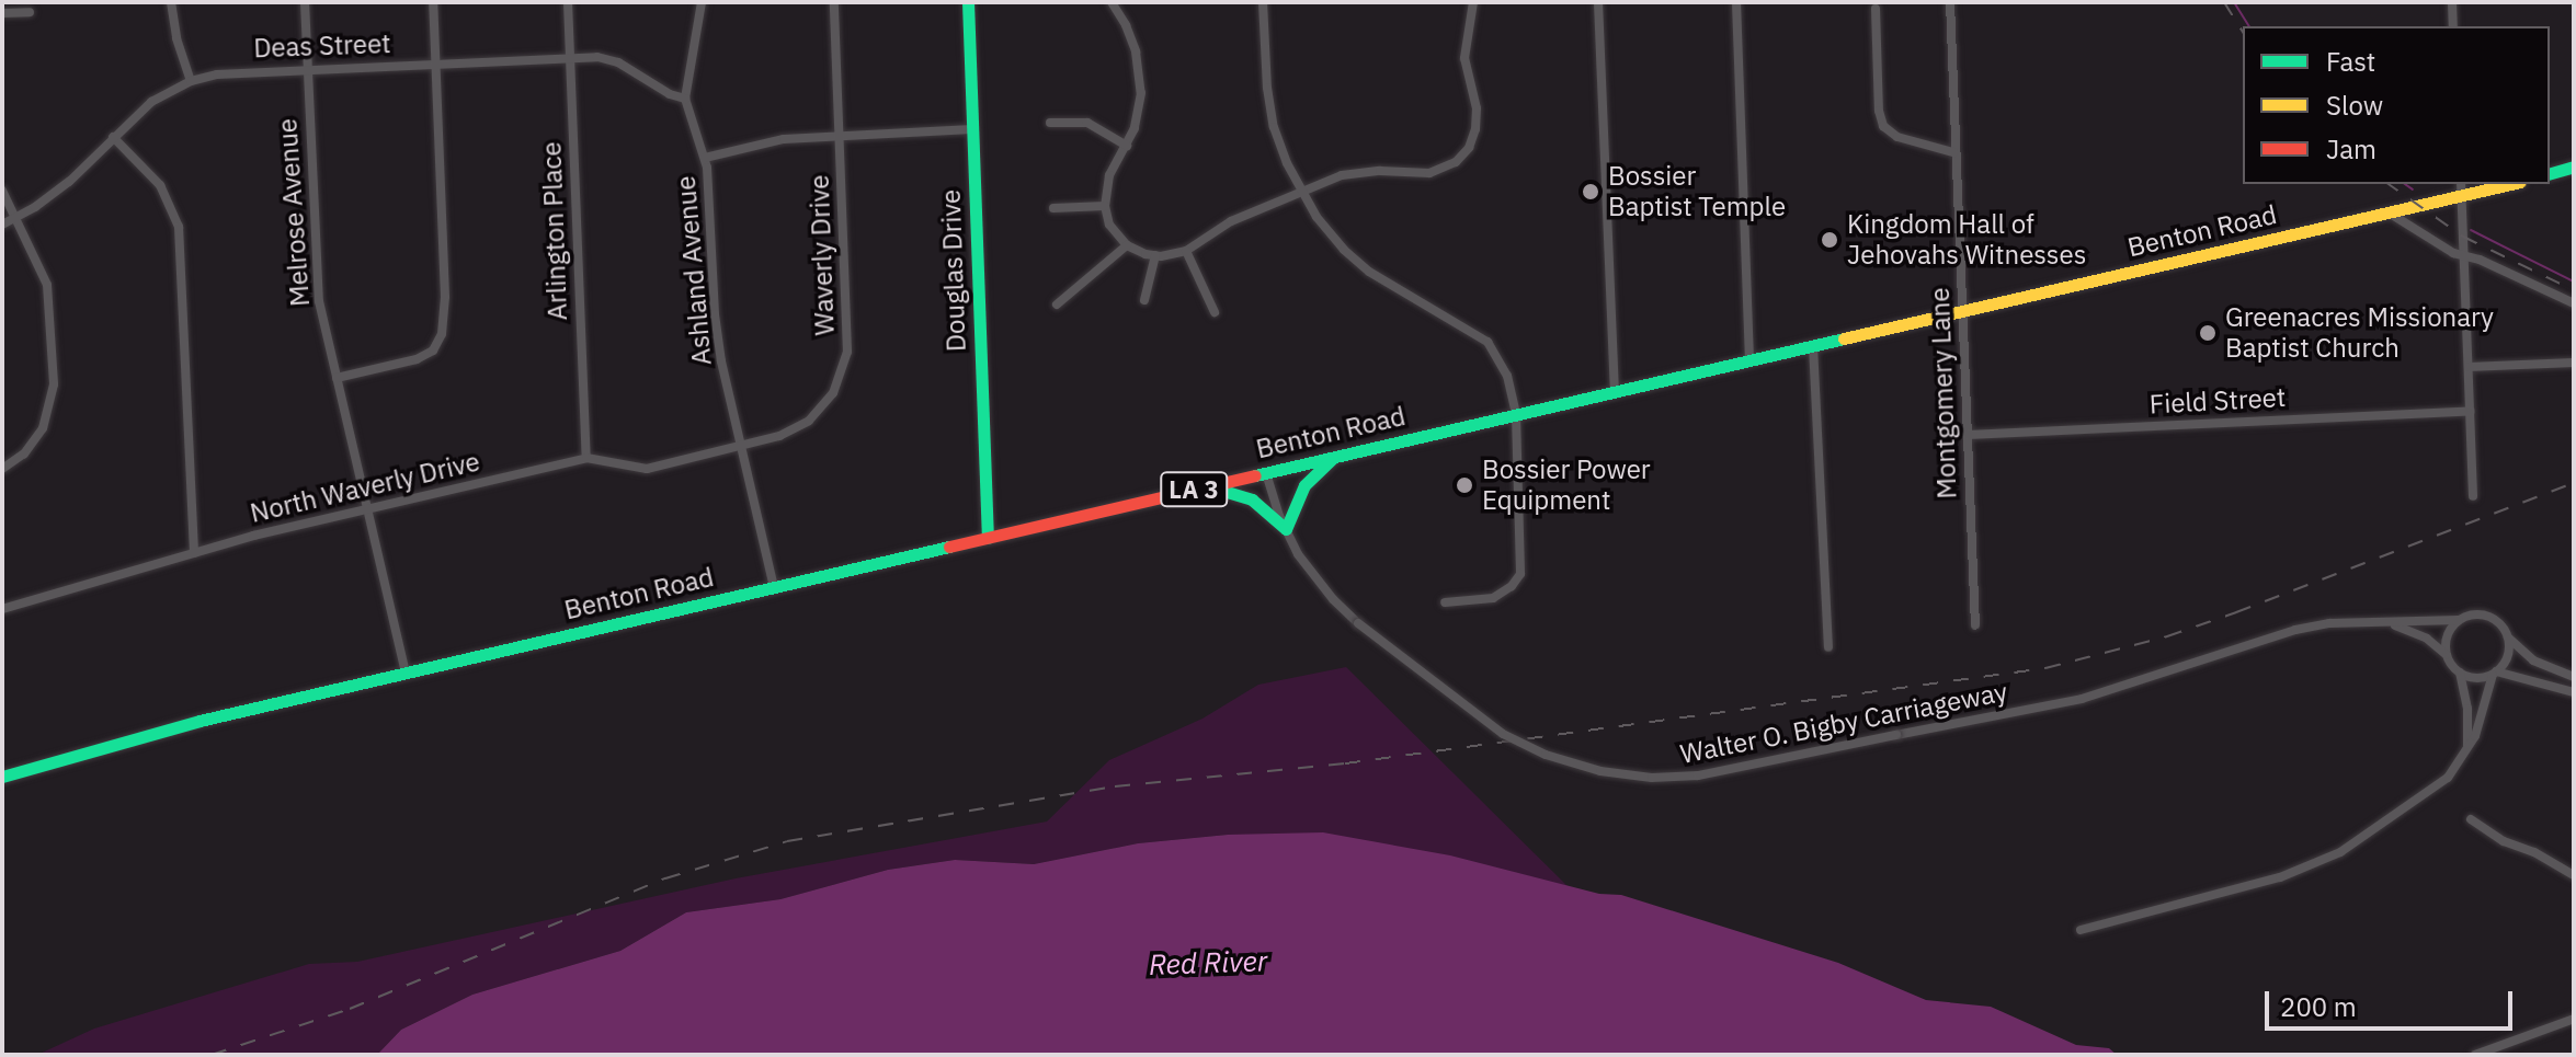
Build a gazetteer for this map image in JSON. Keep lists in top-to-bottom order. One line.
{"streets":{"main road":["Benton Road","Douglas Drive","LA 3"],"street":["Deas Street","Melrose Avenue","Arlington Place","Waverly Drive","Ashland Avenue","Montgomery Lane","Field Street","North Waverly Drive","Walter O. Bigby Carriageway"]},"crossings":[["Deas Street","Melrose Avenue"],["Deas Street","Arlington Place"],["Deas Street","Ashland Avenue"],["Melrose Avenue","Benton Road"],["Melrose Avenue","North Waverly Drive"],["Arlington Place","North Waverly Drive"],["Benton Road","Ashland Avenue"],["Benton Road","Douglas Drive"],["Benton Road","Montgomery Lane"],["Benton Road","Walter O. Bigby Carriageway"],["Waverly Drive","Ashland Avenue"],["Waverly Drive","North Waverly Drive"],["Ashland Avenue","North Waverly Drive"],["Montgomery Lane","Field Street"]],"water":["Red River"],"places":["Bossier Baptist Temple","Kingdom Hall of Jehovahs Witnesses","Greenacres Missionary Baptist Church","Bossier Power Equipment"],"legend":["Fast","Slow","Jam"],"scale_bar":"200 m"}
